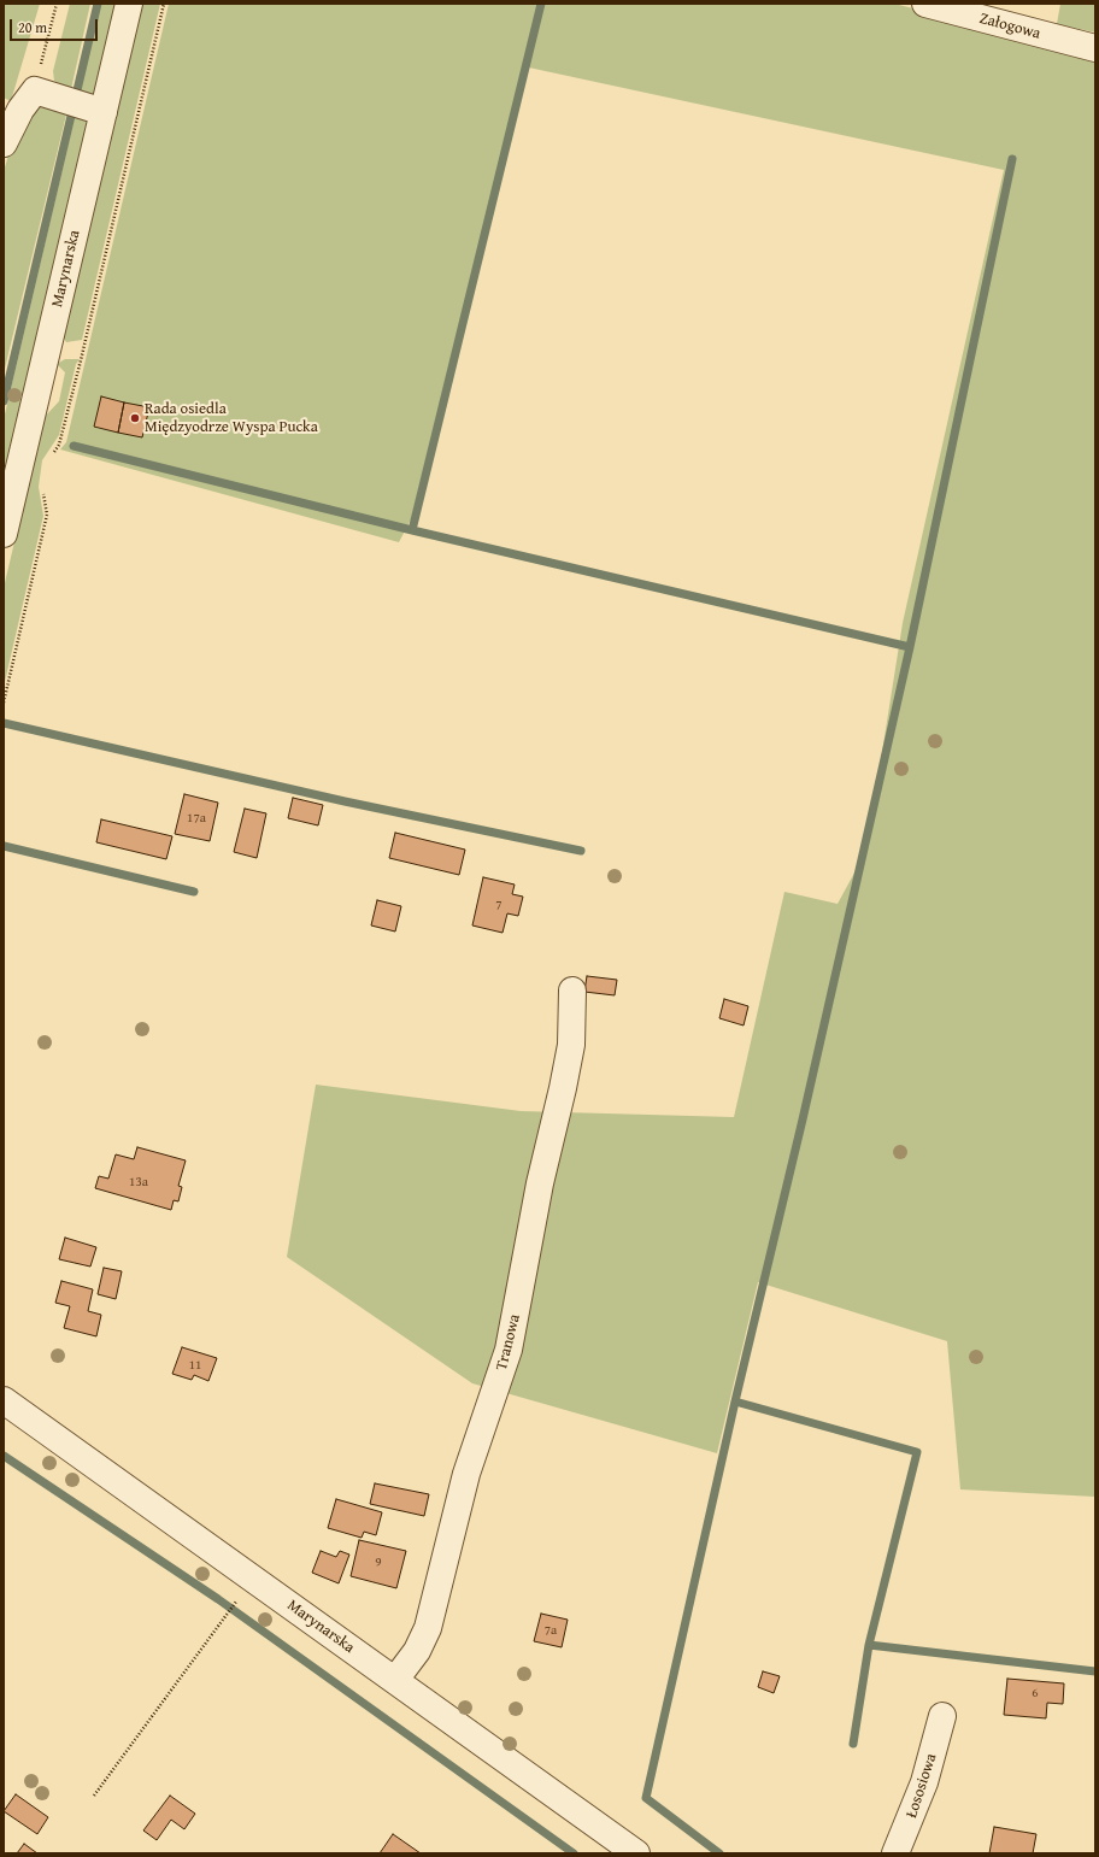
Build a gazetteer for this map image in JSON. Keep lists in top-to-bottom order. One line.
{"streets":{"street":["Załogowa","Marynarska","Tranowa","Łososiowa"]},"crossings":[["Marynarska","Tranowa"]],"places":["Rada osiedla Międzyodrze Wyspa Pucka"],"house_numbers":["17a","7","13a","11","9","7a","6"],"scale_bar":"20 m"}
